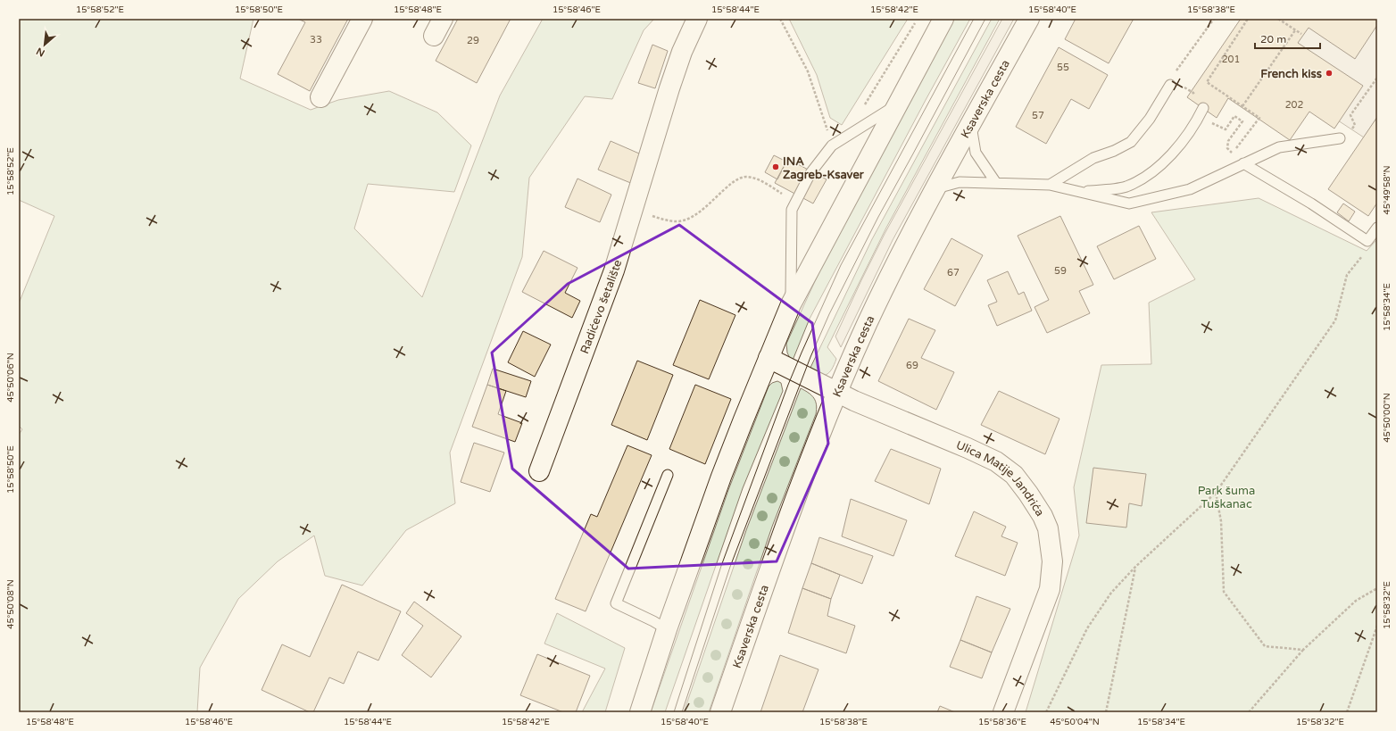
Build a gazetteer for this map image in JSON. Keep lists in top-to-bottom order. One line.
{"streets":{"main road":["Ksaverska cesta","Radićevo šetalište","Ulica Matije Jandrića"]},"crossings":[["Ksaverska cesta","Ulica Matije Jandrića"]],"parks":["Park šuma Tuškanac"],"places":["French kiss","INA Zagreb-Ksaver"],"house_numbers":["33","29","201","55","202","57","59","67","69"],"scale_bar":"20 m","north":"bottom left","coordinates":["15°58'52\"E","15°58'50\"E","15°58'48\"E","15°58'46\"E","15°58'44\"E","15°58'42\"E","15°58'40\"E","15°58'38\"E","45°49'58\"N","15°58'34\"E","45°50'06\"N","45°50'00\"N","45°50'08\"N","15°58'32\"E","15°58'36\"E","45°50'04\"N"]}
